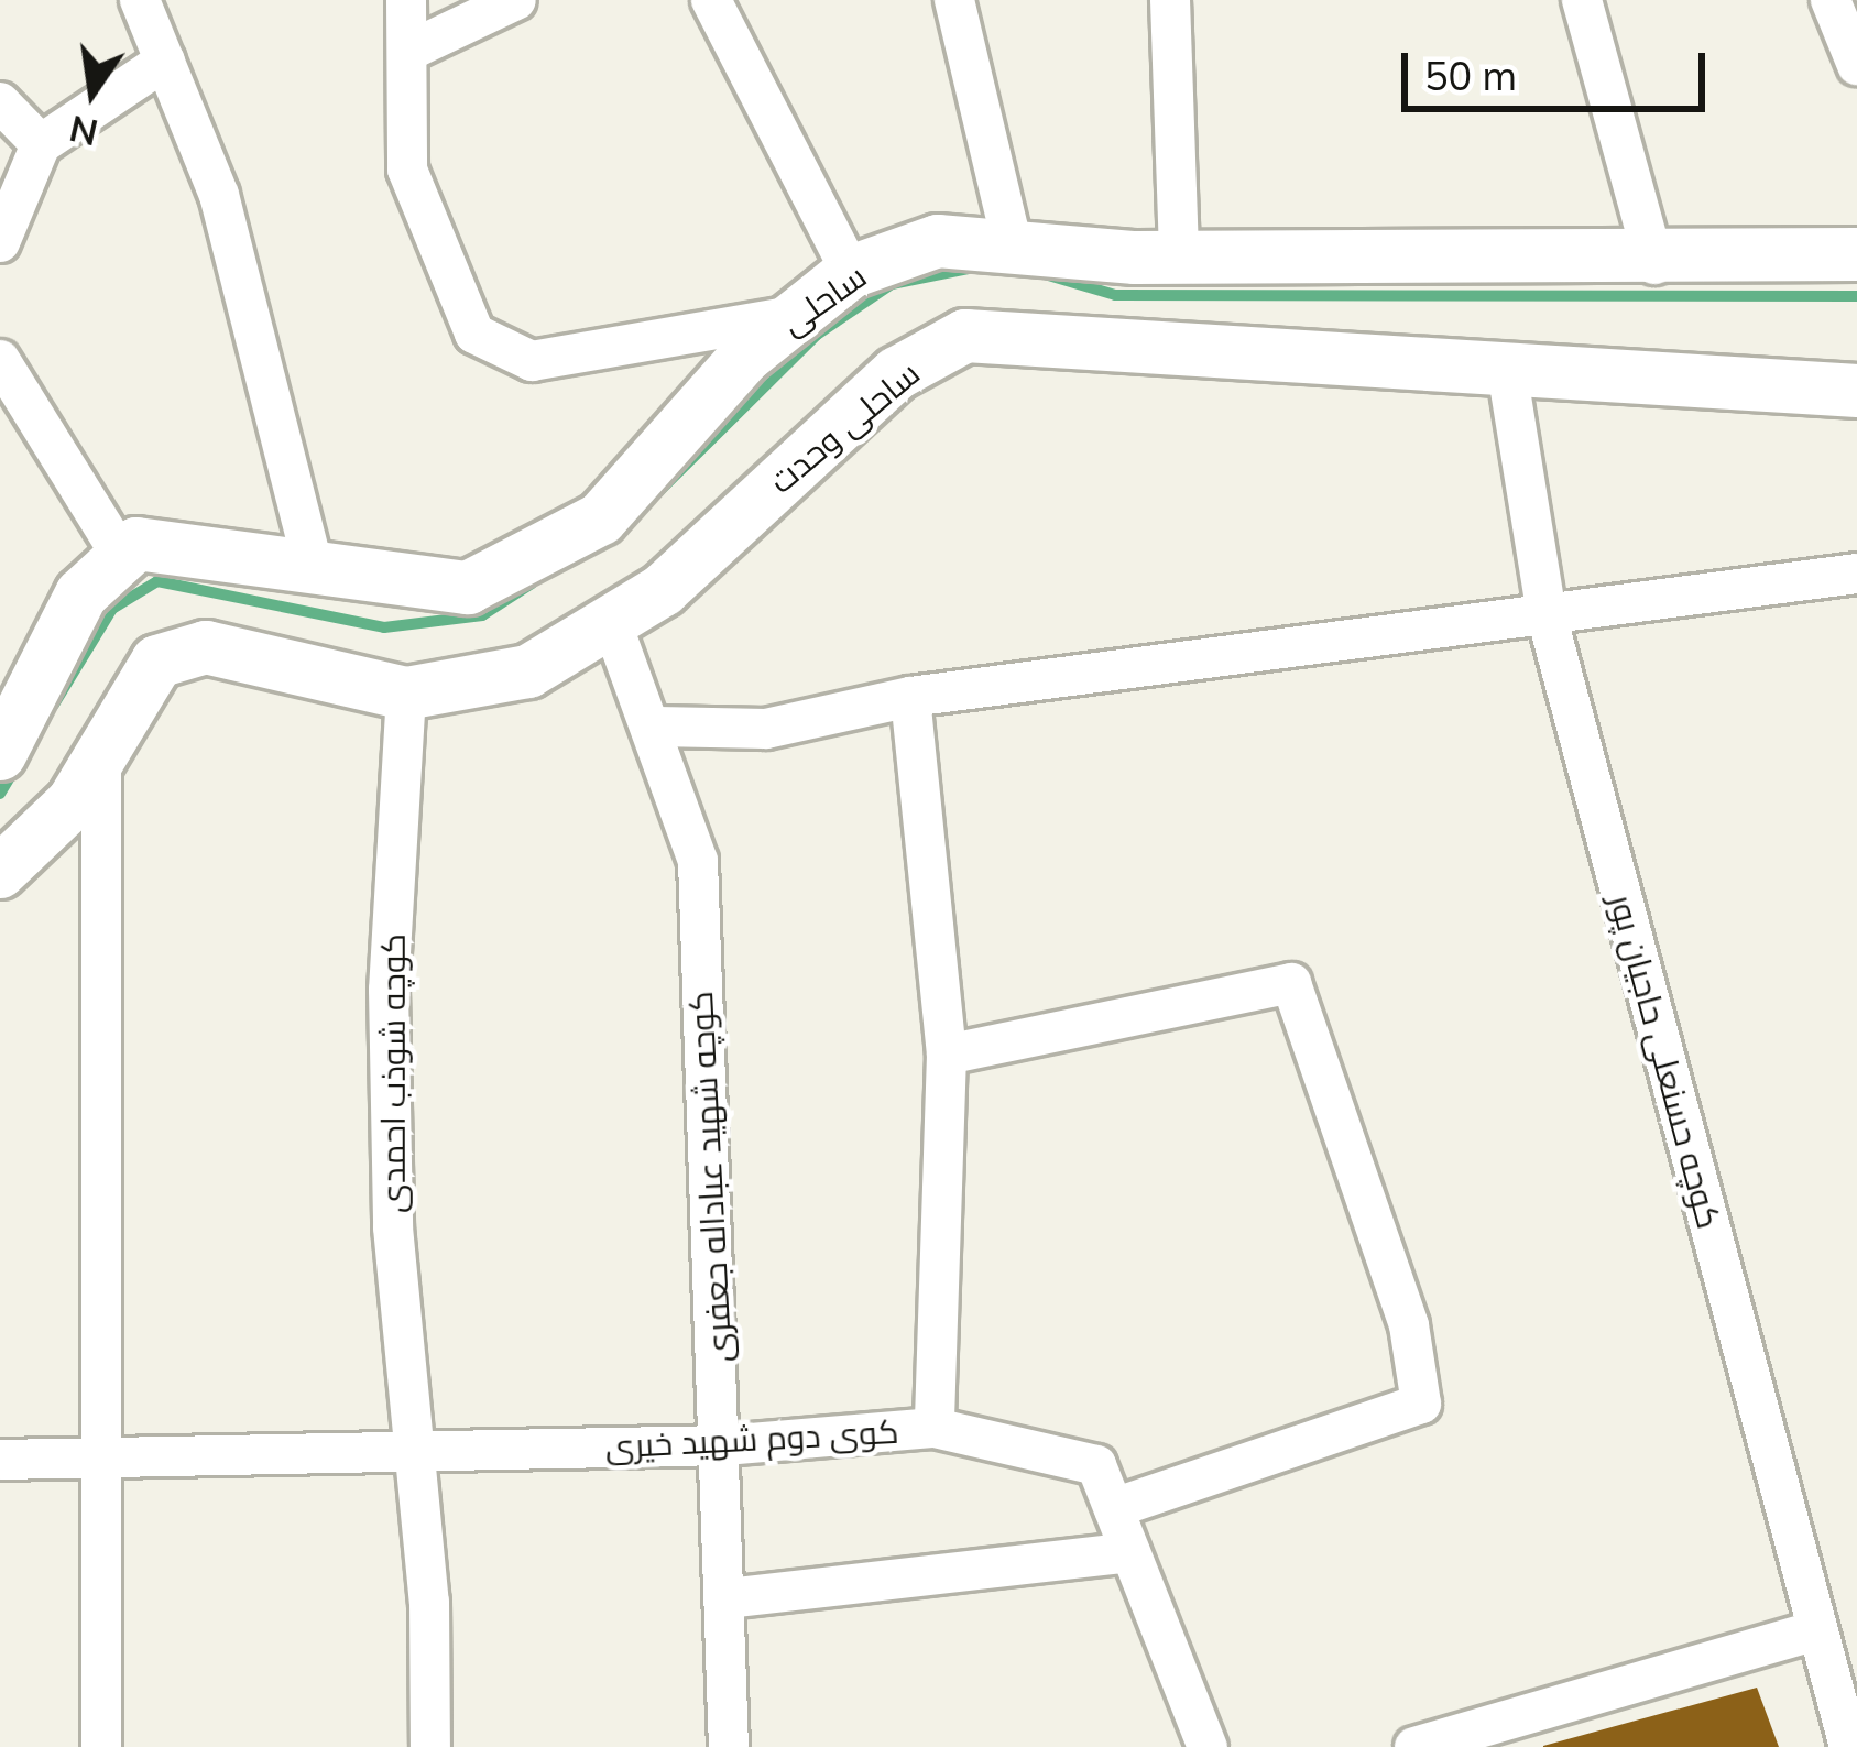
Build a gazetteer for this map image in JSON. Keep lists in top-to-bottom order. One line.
{"streets":{"street":["ساحلی","ساحلی وحدت","کوچه حسنعلی حاجیان پور","کوچه شوذب احمدی","کوچه شهید عباداله جعفری","کوی دوم شهید خیری"]},"crossings":[["ساحلی وحدت","کوچه حسنعلی حاجیان پور"],["ساحلی وحدت","کوچه شوذب احمدی"],["ساحلی وحدت","کوچه شهید عباداله جعفری"],["کوچه شوذب احمدی","کوی دوم شهید خیری"],["کوچه شهید عباداله جعفری","کوی دوم شهید خیری"]],"scale_bar":"50 m","north":"bottom"}
